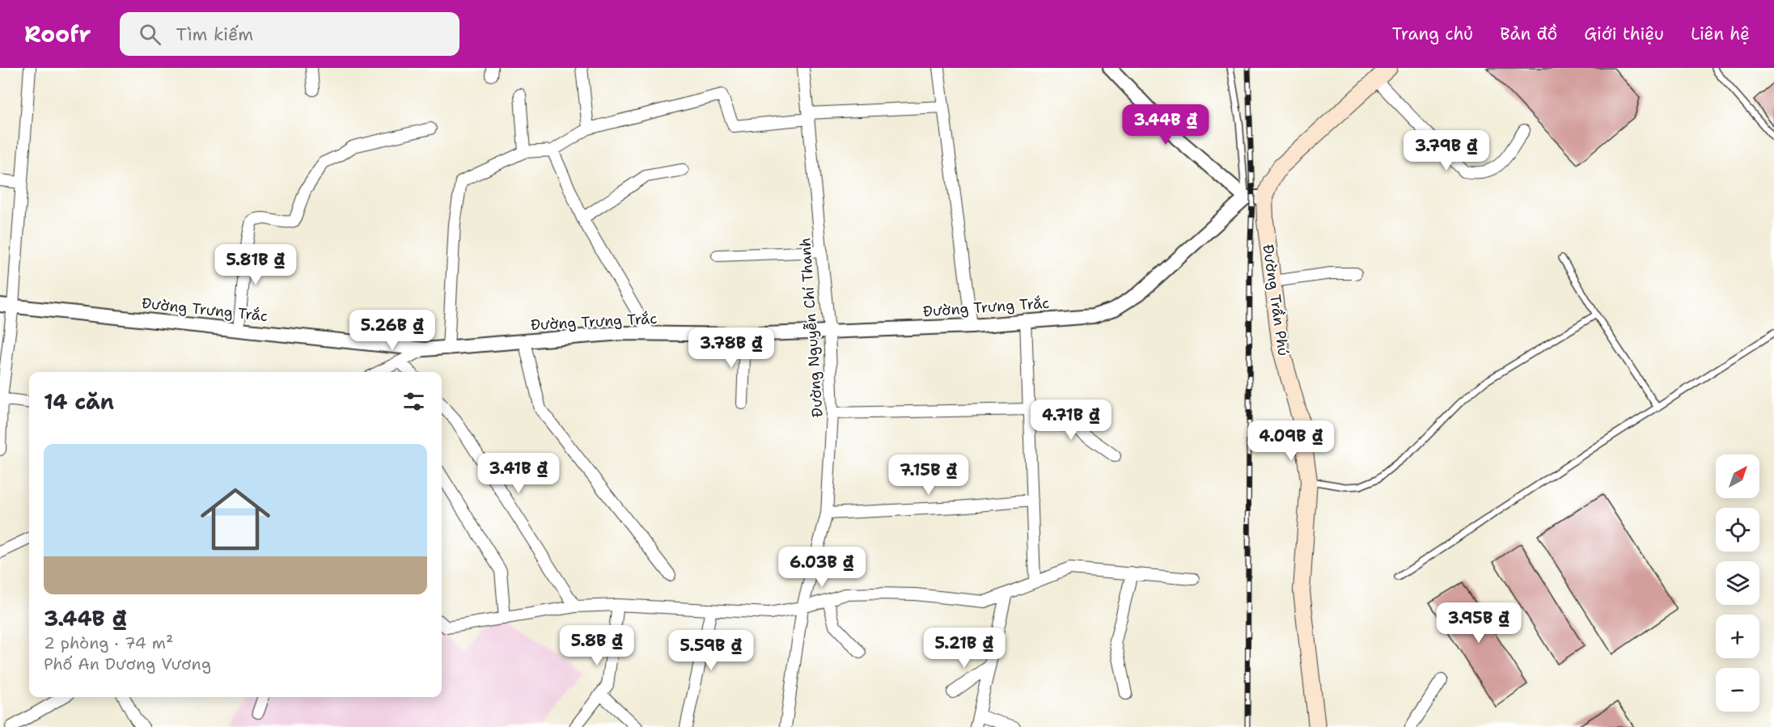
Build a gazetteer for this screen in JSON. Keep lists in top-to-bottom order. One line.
{"streets":{"main road":["Đường Trần Phú"],"street":["Đường Trưng Trắc","Đường Nguyễn Chí Thanh"]},"crossings":[["Đường Trưng Trắc","Đường Nguyễn Chí Thanh"]],"north":"top right","page":{"header":"Roofr","search":"Tìm kiếm","nav":["Trang chủ","Bản đồ","Giới thiệu","Liên hệ"],"price":["3.44B ₫","3.79B ₫","5.81B ₫","5.26B ₫","3.78B ₫","4.71B ₫","4.09B ₫","3.41B ₫","7.15B ₫","6.03B ₫","3.95B ₫","5.8B ₫","5.21B ₫","5.59B ₫"],"heading":"14 căn","list":[{"name":"3.44B ₫","note":"2 phòng · 74 m² · Phố An Dương Vương"}],"map_buttons":["+","−"]}}
